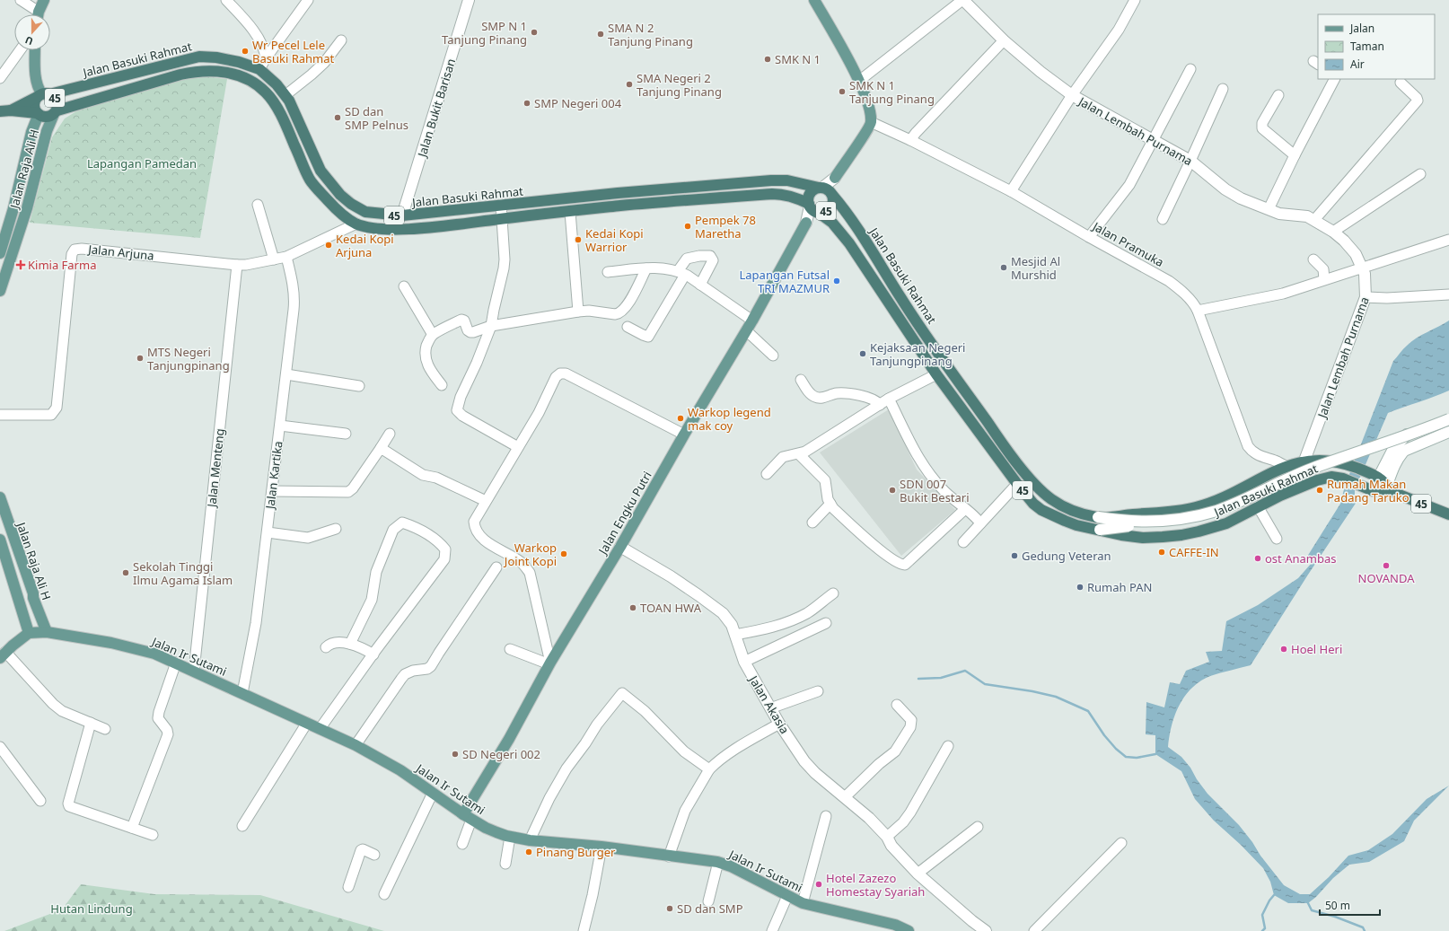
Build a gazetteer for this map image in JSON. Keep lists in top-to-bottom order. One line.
{"streets":{"highway":["Jalan Basuki Rahmat","45"],"main road":["Jalan Raja Ali H","Jalan Engku Putri","Jalan Ir Sutami"],"street":["Jalan Bukit Barisan","Jalan Lembah Purnama","Jalan Pramuka","Jalan Arjuna","Jalan Menteng","Jalan Kartika","Jalan Akasia"]},"crossings":[["Jalan Basuki Rahmat","45"],["Jalan Basuki Rahmat","Jalan Bukit Barisan"],["Jalan Basuki Rahmat","Jalan Lembah Purnama"],["Jalan Basuki Rahmat","Jalan Raja Ali H"],["Jalan Basuki Rahmat","Jalan Pramuka"],["Jalan Basuki Rahmat","Jalan Arjuna"],["45","Jalan Raja Ali H"],["Jalan Raja Ali H","Jalan Ir Sutami"],["Jalan Arjuna","Jalan Menteng"],["Jalan Arjuna","Jalan Kartika"],["Jalan Menteng","Jalan Ir Sutami"],["Jalan Kartika","Jalan Ir Sutami"],["Jalan Engku Putri","Jalan Ir Sutami"],["Jalan Engku Putri","Jalan Akasia"]],"parks":["Lapangan Pamedan","Hutan Lindung"],"places":{"other":["SMP N 1 Tanjung Pinang","SMA N 2 Tanjung Pinang","Wr Pecel Lele Basuki Rahmat","SMK N 1","SMA Negeri 2 Tanjung Pinang","SMK N 1 Tanjung Pinang","SMP Negeri 004","SD dan SMP Pelnus","Pempek 78 Maretha","Kedai Kopi Warrior","Kedai Kopi Arjuna","Mesjid Al Murshid","Lapangan Futsal TRI MAZMUR","Kejaksaan Negeri Tanjungpinang","MTS Negeri Tanjungpinang","Warkop legend mak coy","SDN 007 Bukit Bestari","Rumah Makan Padang Taruko","CAFFE-IN","Warkop Joint Kopi","Gedung Veteran","ost Anambas","NOVANDA","Sekolah Tinggi Ilmu Agama Islam","Rumah PAN","TOAN HWA","Hoel Heri","SD Negeri 002","Pinang Burger","Hotel Zazezo Homestay Syariah","SD dan SMP"],"health":["Kimia Farma"]},"legend":["Jalan","Taman","Air"],"scale_bar":"50 m","north":"bottom"}
